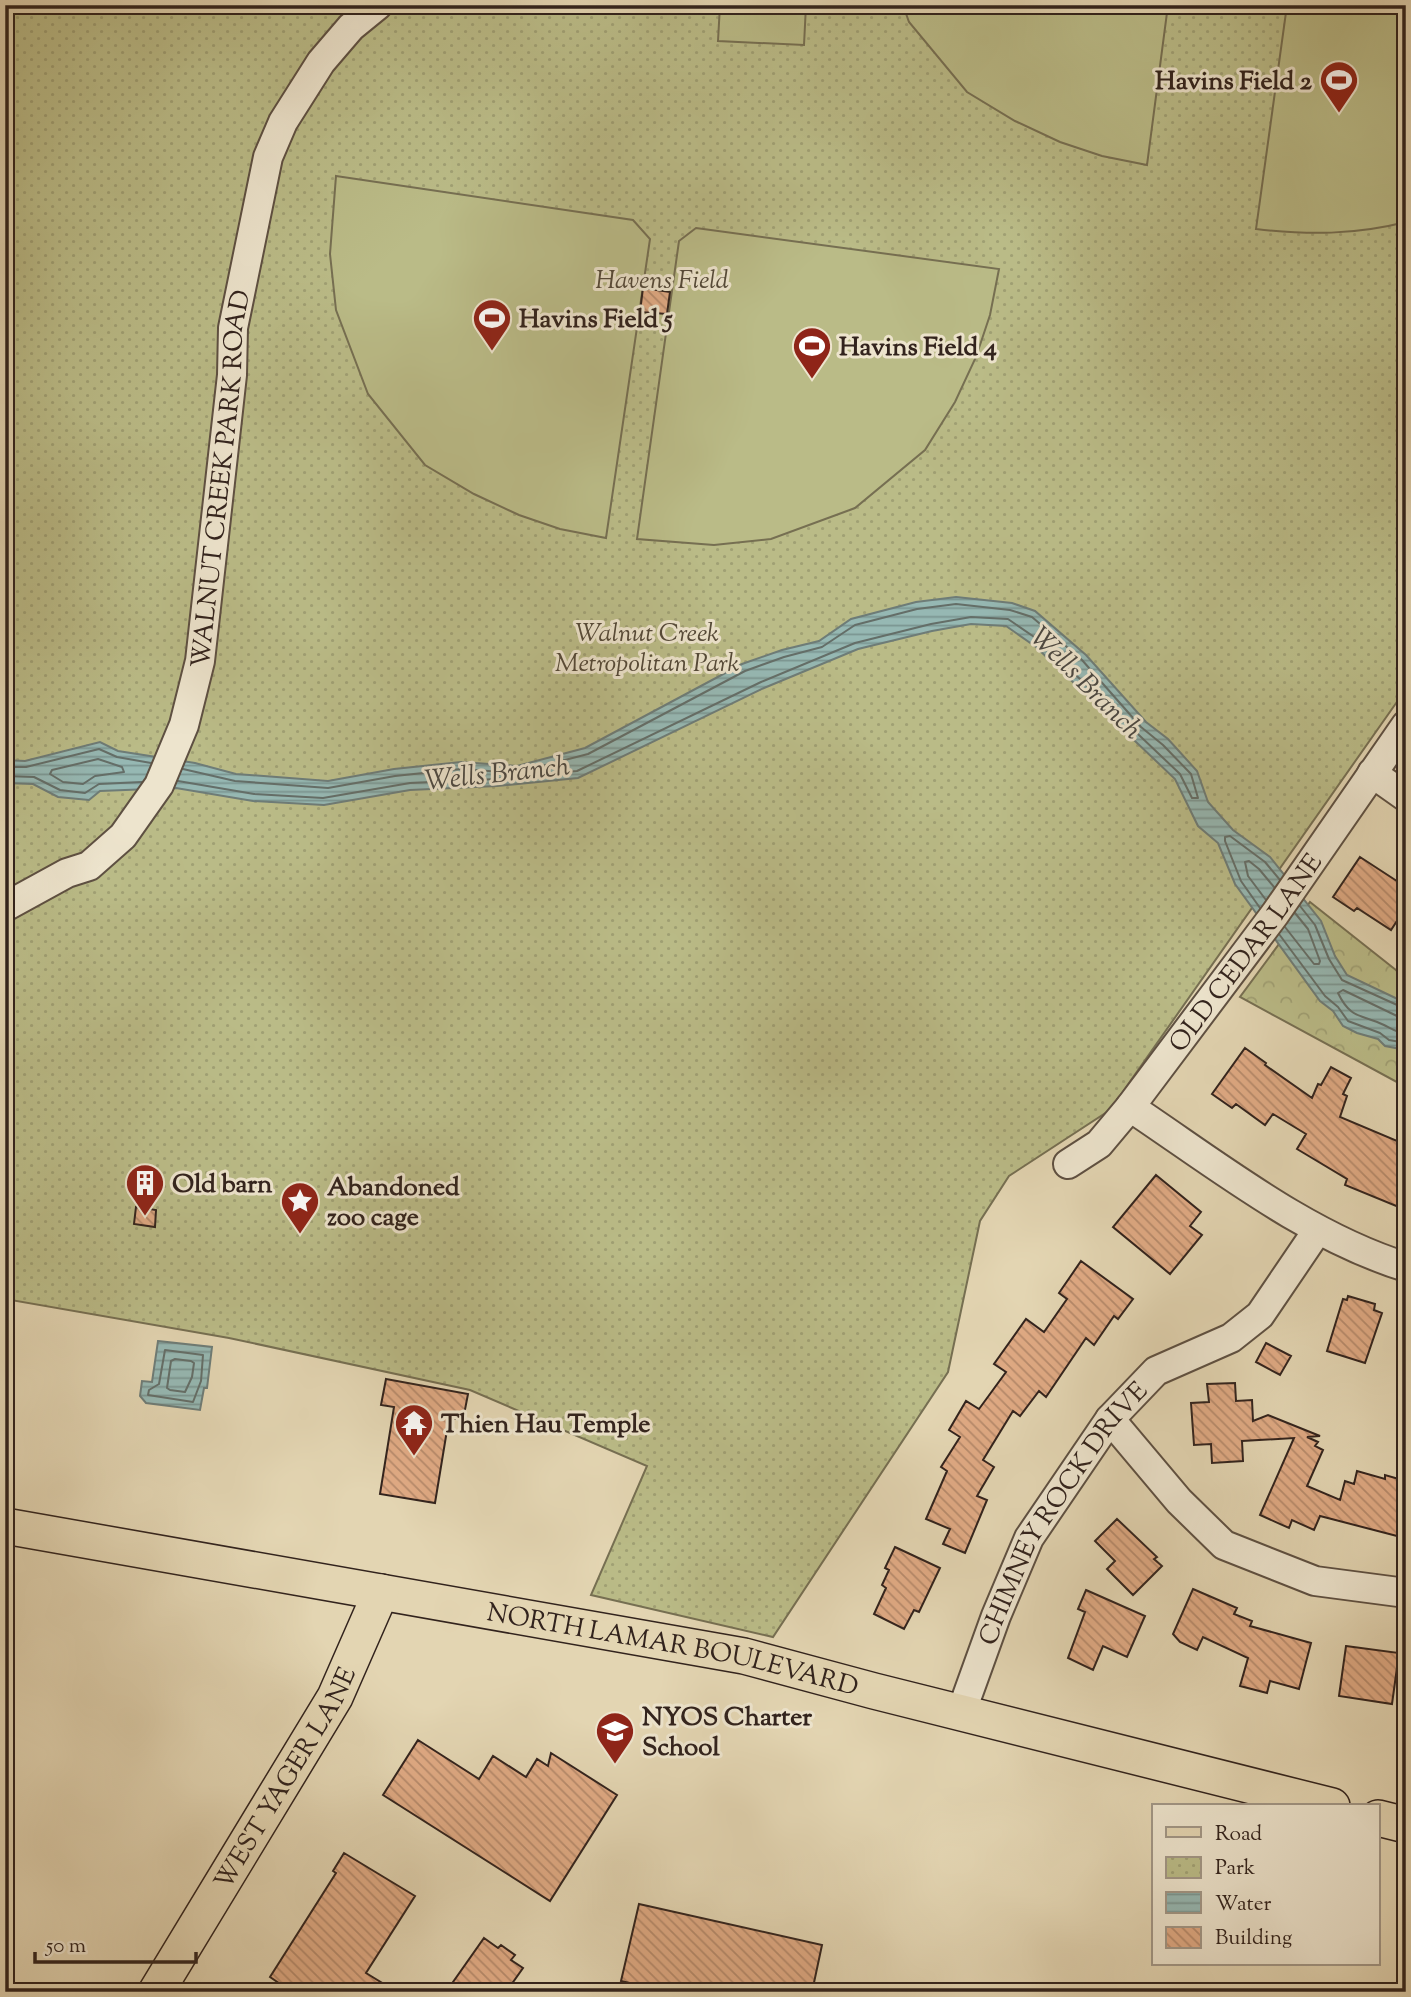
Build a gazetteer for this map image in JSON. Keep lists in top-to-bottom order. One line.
{"streets":{"main road":["NORTH LAMAR BOULEVARD","WEST YAGER LANE"],"street":["WALNUT CREEK PARK ROAD","OLD CEDAR LANE","CHIMNEY ROCK DRIVE"]},"crossings":[["CHIMNEY ROCK DRIVE","NORTH LAMAR BOULEVARD"],["NORTH LAMAR BOULEVARD","WEST YAGER LANE"]],"water":["Wells Branch"],"parks":["Havens Field","Walnut Creek Metropolitan Park"],"places":{"sports":["Havins Field 2","Havins Field 5","Havins Field 4"],"building":["Old barn"],"place":["Abandoned zoo cage"],"temple":["Thien Hau Temple"],"school or university":["NYOS Charter School"]},"legend":["Road","Park","Water","Building"],"scale_bar":"50 m"}
